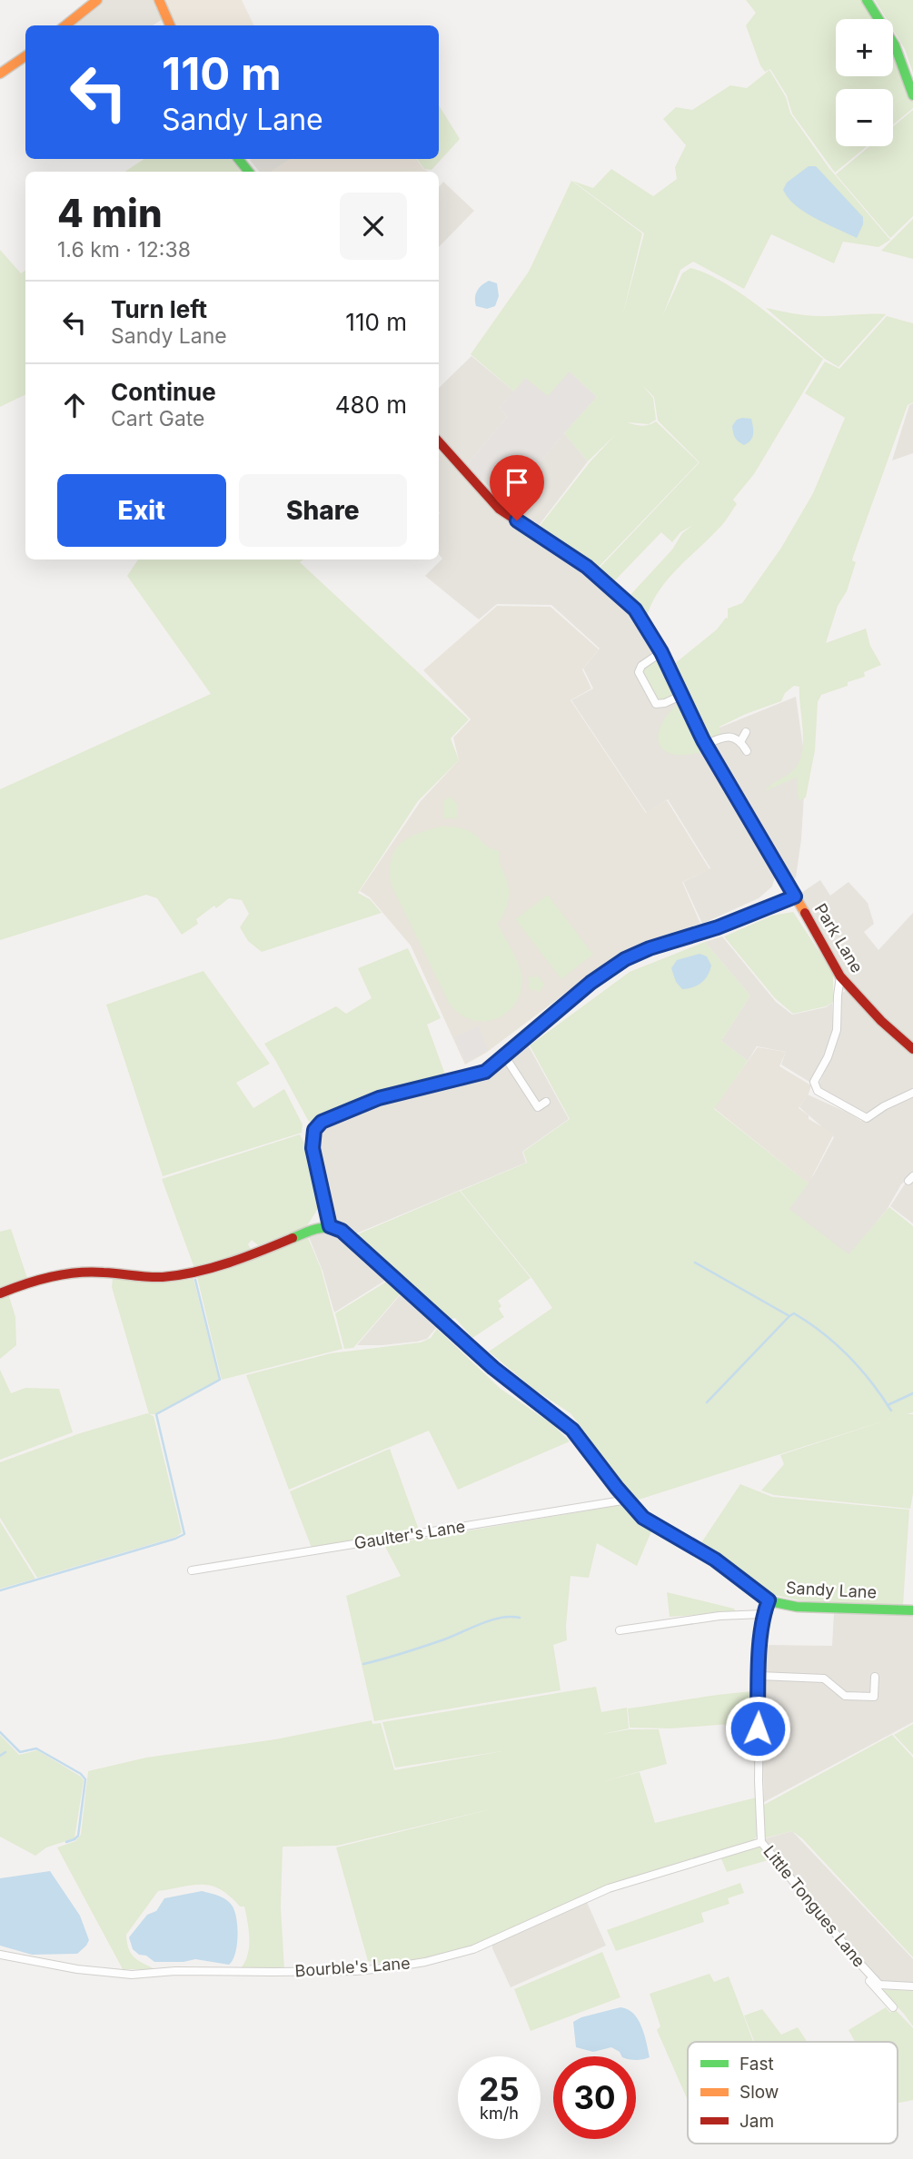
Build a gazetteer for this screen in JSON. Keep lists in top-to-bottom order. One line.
{"streets":{"main road":["Park Lane","Sandy Lane"],"street":["Gaulter's Lane","Little Tongues Lane","Bourble's Lane"]},"crossings":[["Gaulter's Lane","Sandy Lane"],["Sandy Lane","Little Tongues Lane"],["Little Tongues Lane","Bourble's Lane"]],"legend":["Fast","Slow","Jam"],"page":{"map_buttons":["+","−"],"turn":["110 m","Sandy Lane"],"heading":["4 min","1.6 km · 12:38"],"list":[{"name":"Turn left","note":"Sandy Lane","value":"110 m"},{"name":"Continue","note":"Cart Gate","value":"480 m"}],"buttons":["Exit","Share"],"speed":"25 km/h","limit":"30"}}
